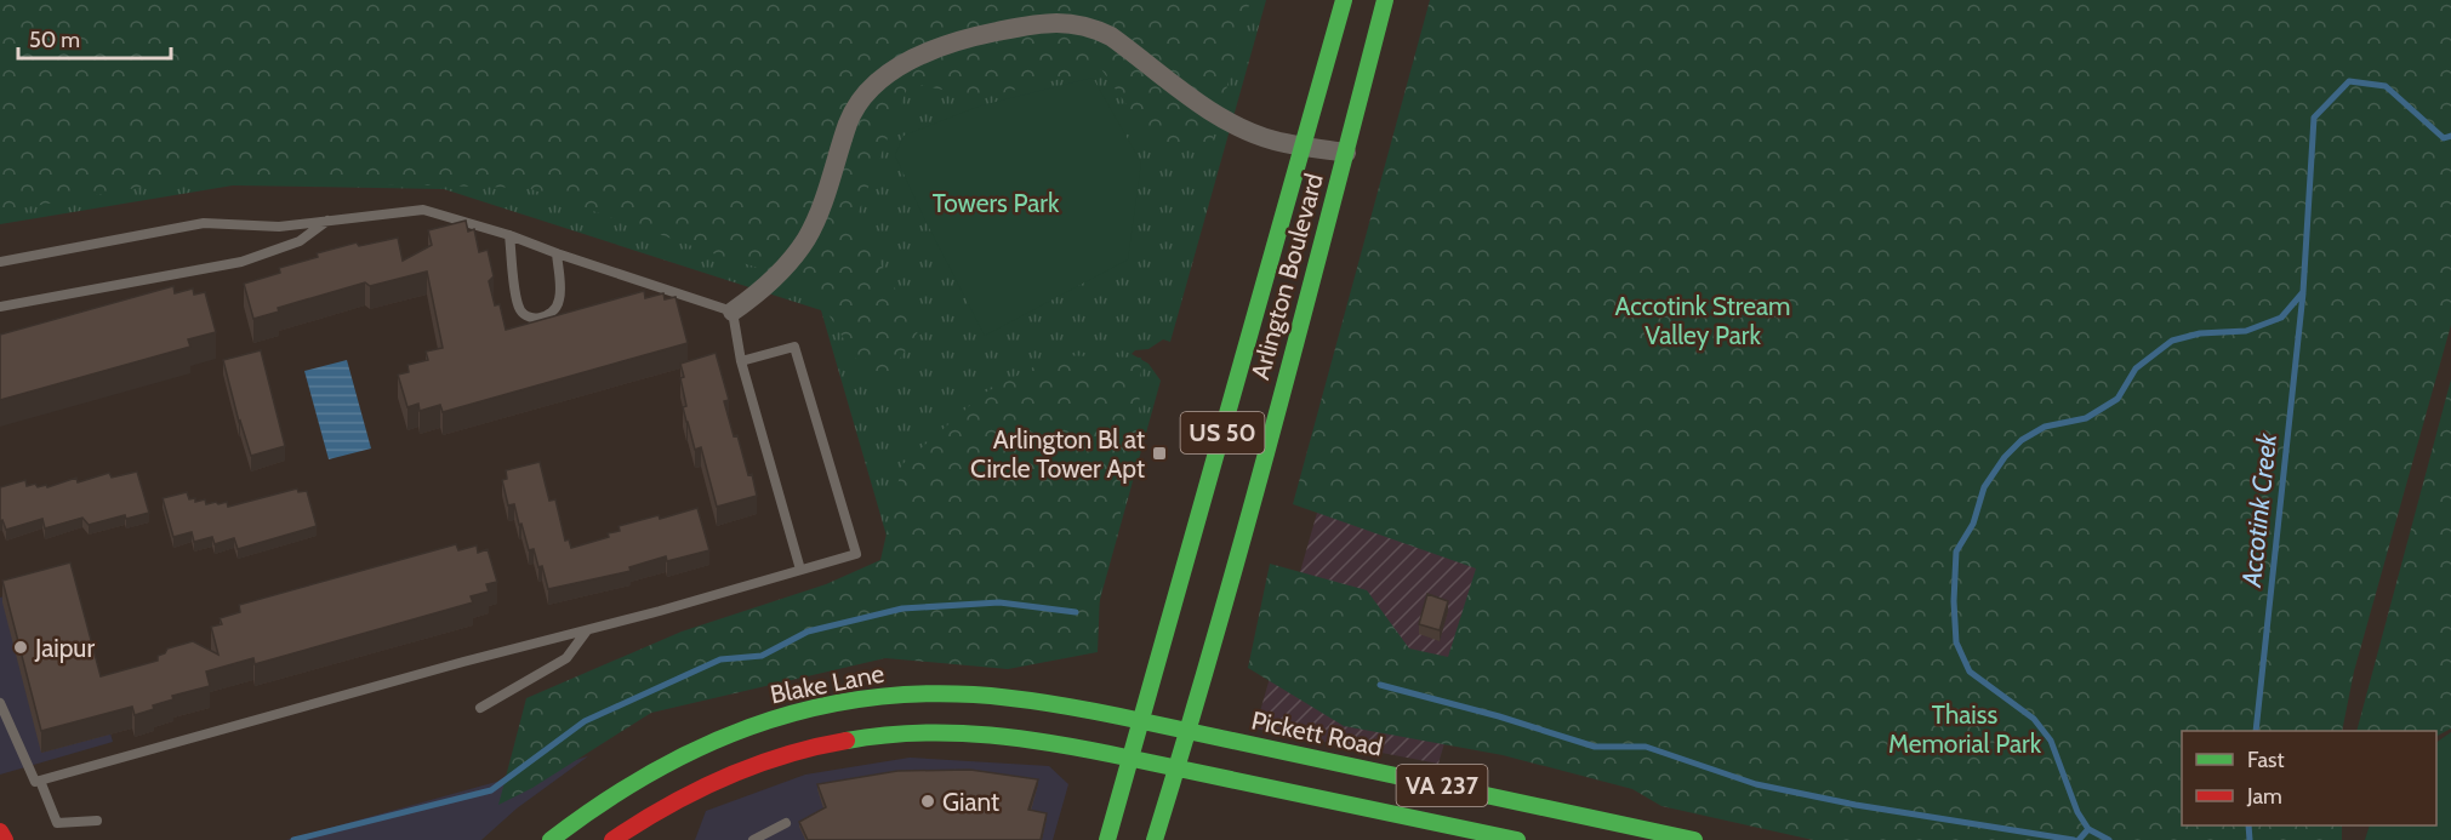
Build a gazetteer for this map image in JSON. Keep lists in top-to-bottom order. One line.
{"streets":{"main road":["Arlington Boulevard","US 50","Blake Lane","Pickett Road","VA 237"]},"crossings":[["Arlington Boulevard","US 50"],["Arlington Boulevard","Blake Lane"],["Arlington Boulevard","Pickett Road"],["US 50","Blake Lane"],["US 50","Pickett Road"],["US 50","VA 237"],["Blake Lane","Pickett Road"]],"water":["Accotink Creek"],"parks":["Towers Park","Accotink Stream Valley Park","Thaiss Memorial Park"],"places":{"transit":["Arlington Bl at Circle Tower Apt"],"other":["Jaipur","Giant"]},"legend":["Fast","Jam"],"scale_bar":"50 m"}
